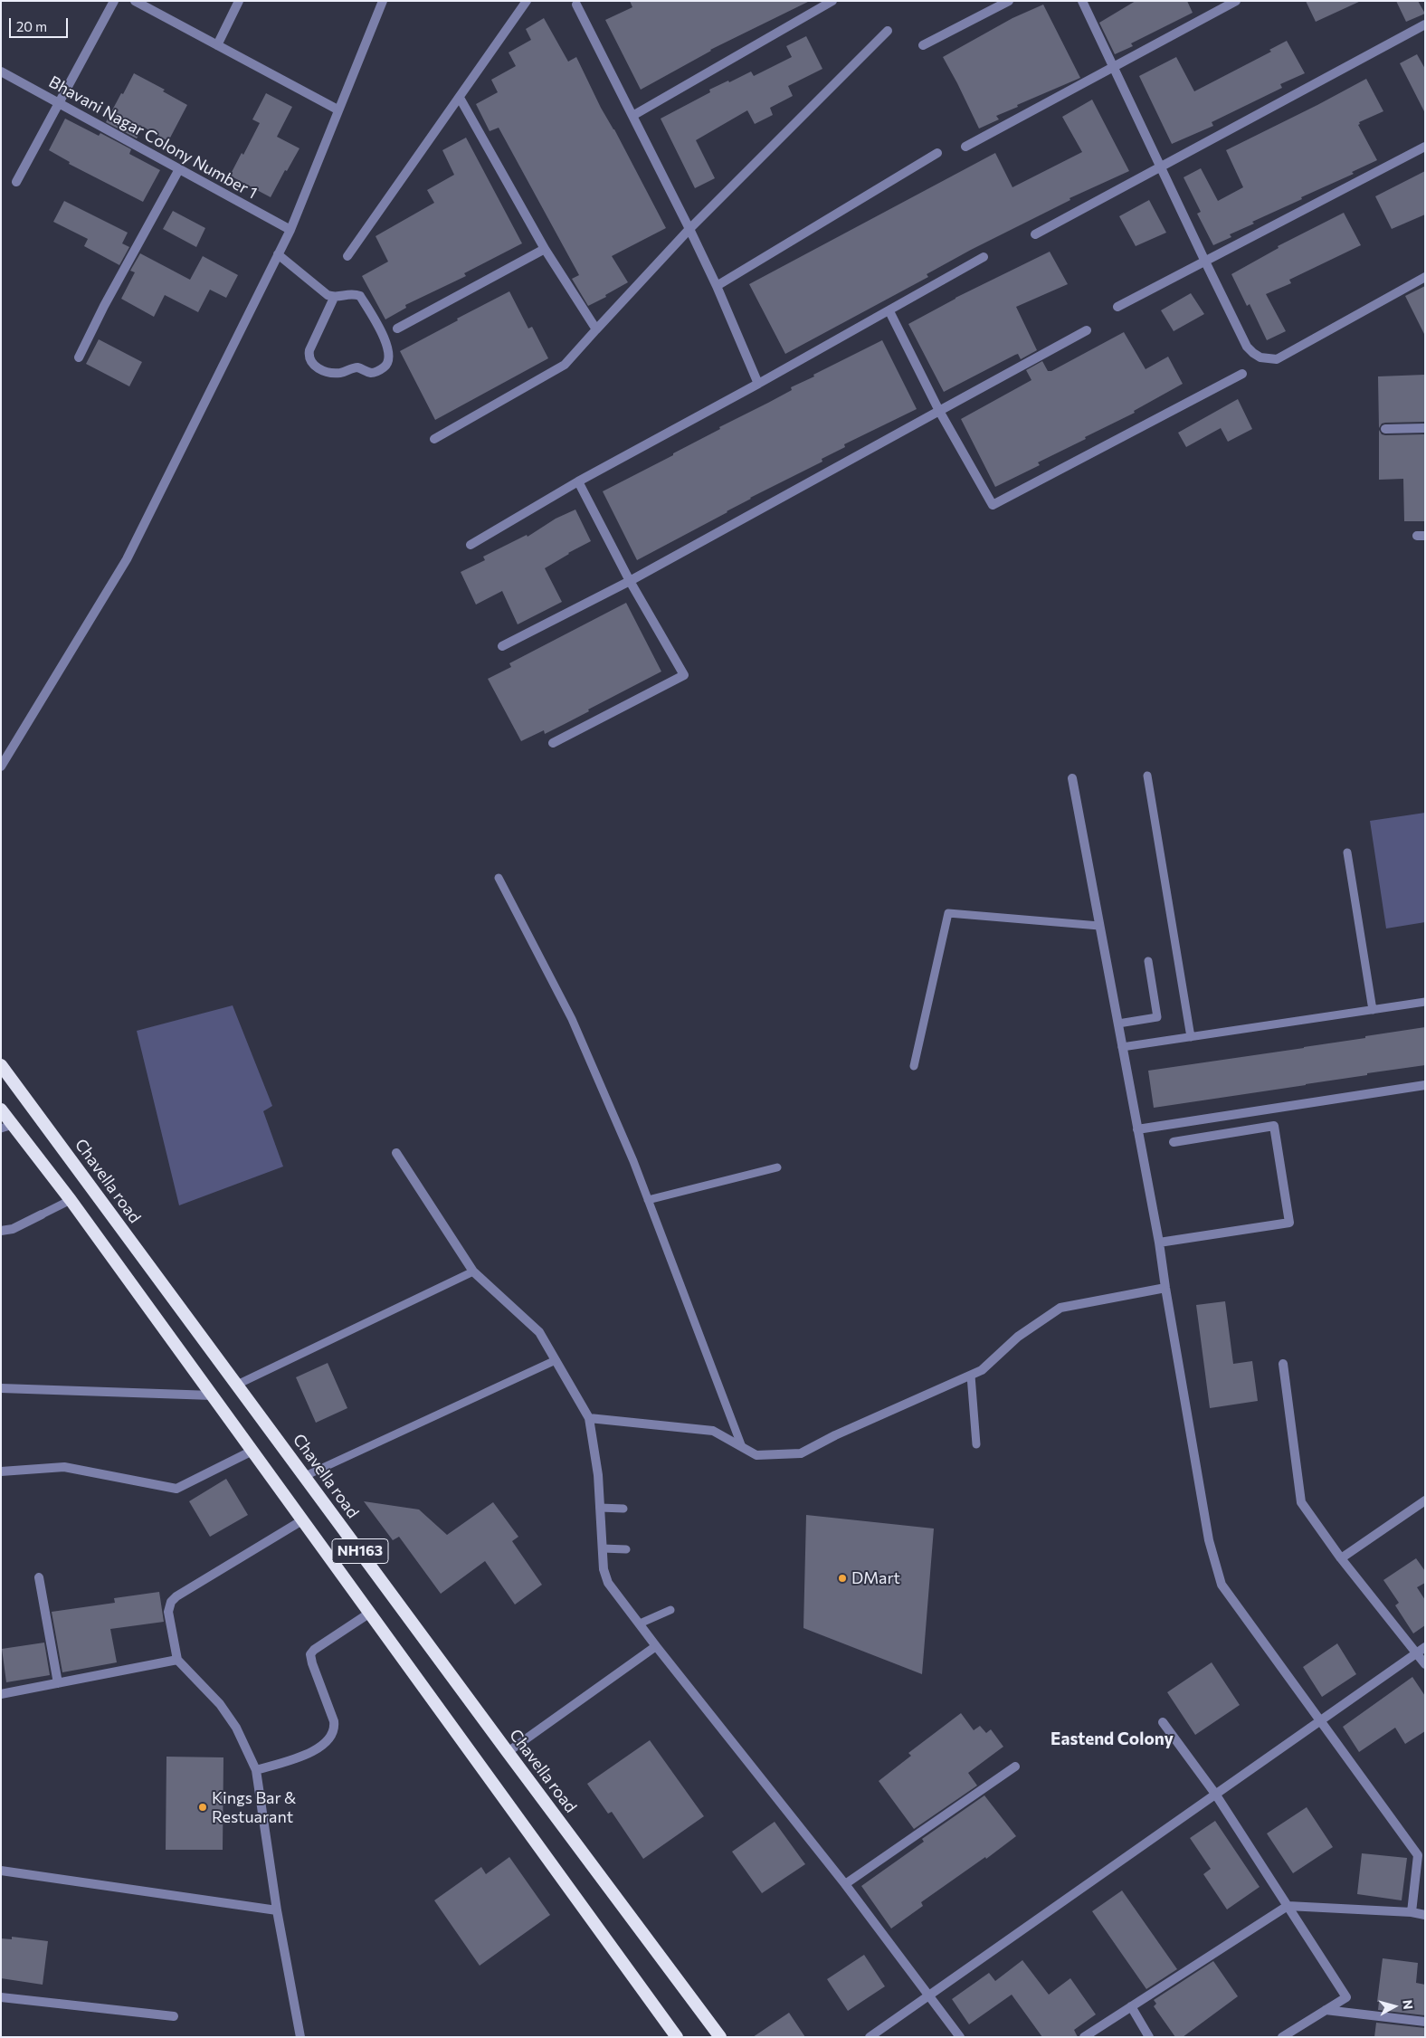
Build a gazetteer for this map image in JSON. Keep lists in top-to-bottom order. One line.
{"streets":{"highway":["Chavella road","NH163"],"street":["Bhavani Nagar Colony Number 1"]},"districts":["Eastend Colony"],"places":["DMart","Kings Bar & Restuarant"],"scale_bar":"20 m","north":"right"}
